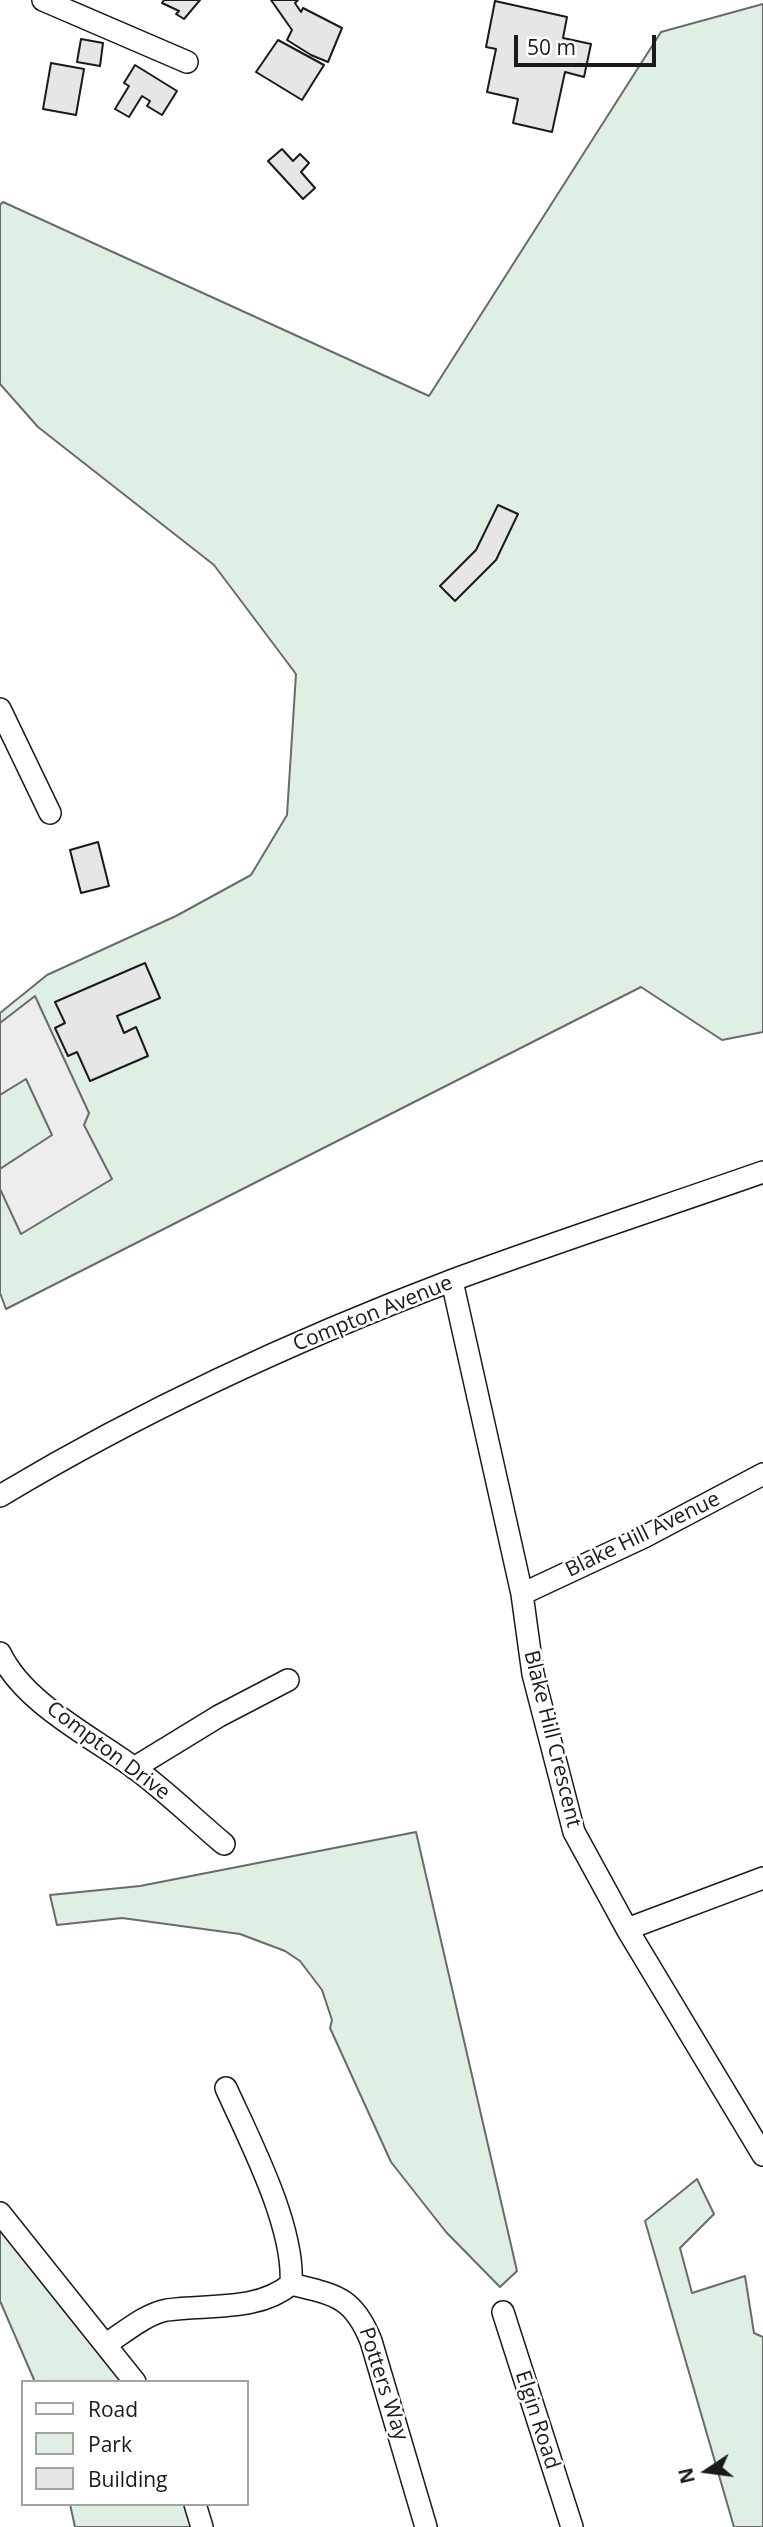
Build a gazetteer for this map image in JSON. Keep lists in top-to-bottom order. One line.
{"streets":{"street":["Compton Avenue","Blake Hill Avenue","Blake Hill Crescent","Compton Drive","Potters Way","Elgin Road"]},"crossings":[["Compton Avenue","Blake Hill Crescent"],["Blake Hill Avenue","Blake Hill Crescent"]],"legend":["Road","Park","Building"],"scale_bar":"50 m","north":"left"}
